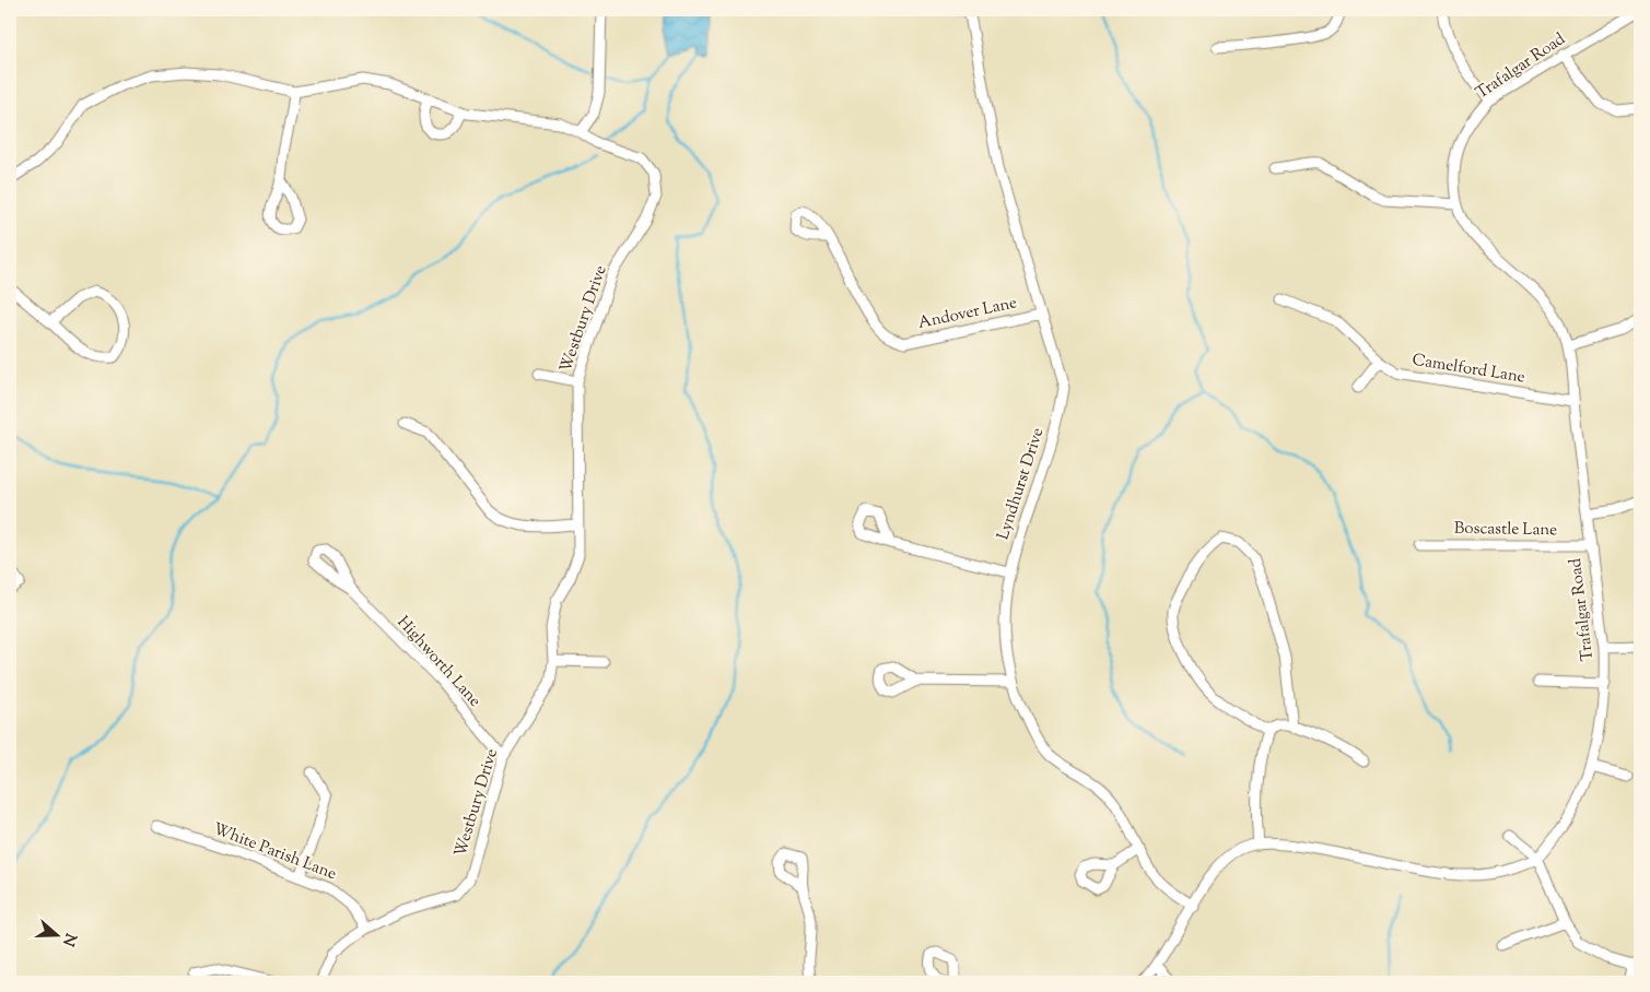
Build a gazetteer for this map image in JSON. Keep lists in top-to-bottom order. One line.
{"streets":{"street":["Trafalgar Road","Andover Lane","Westbury Drive","Camelford Lane","Lyndhurst Drive","Boscastle Lane","Highworth Lane","White Parish Lane"]},"crossings":[["Trafalgar Road","Camelford Lane"],["Trafalgar Road","Lyndhurst Drive"],["Trafalgar Road","Boscastle Lane"],["Andover Lane","Lyndhurst Drive"],["Westbury Drive","Highworth Lane"],["Westbury Drive","White Parish Lane"]],"north":"right"}
